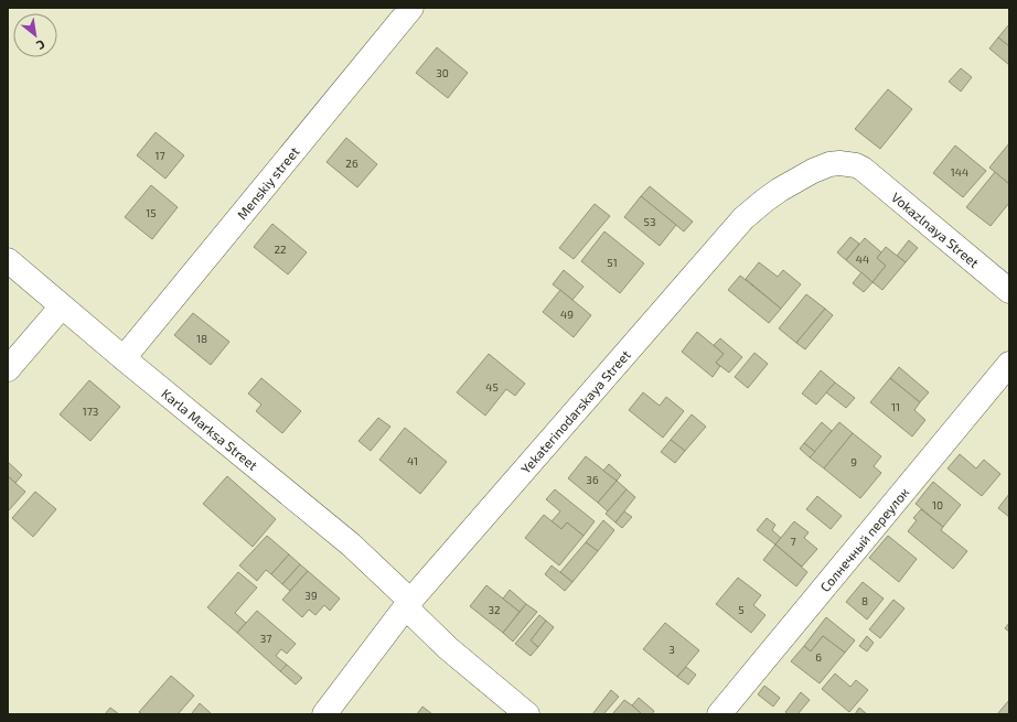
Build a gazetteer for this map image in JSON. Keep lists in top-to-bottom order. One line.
{"streets":{"street":["Menskiy street","Vokazlnaya Street","Yekaterinodarskaya Street","Karla Marksa Street","Солнечный переулок"]},"crossings":[["Menskiy street","Karla Marksa Street"],["Vokazlnaya Street","Yekaterinodarskaya Street"],["Yekaterinodarskaya Street","Karla Marksa Street"]],"house_numbers":["30","17","26","144","15","53","22","44","51","49","18","45","11","173","41","9","36","10","7","39","8","32","5","37","3","6"],"north":"bottom right"}
